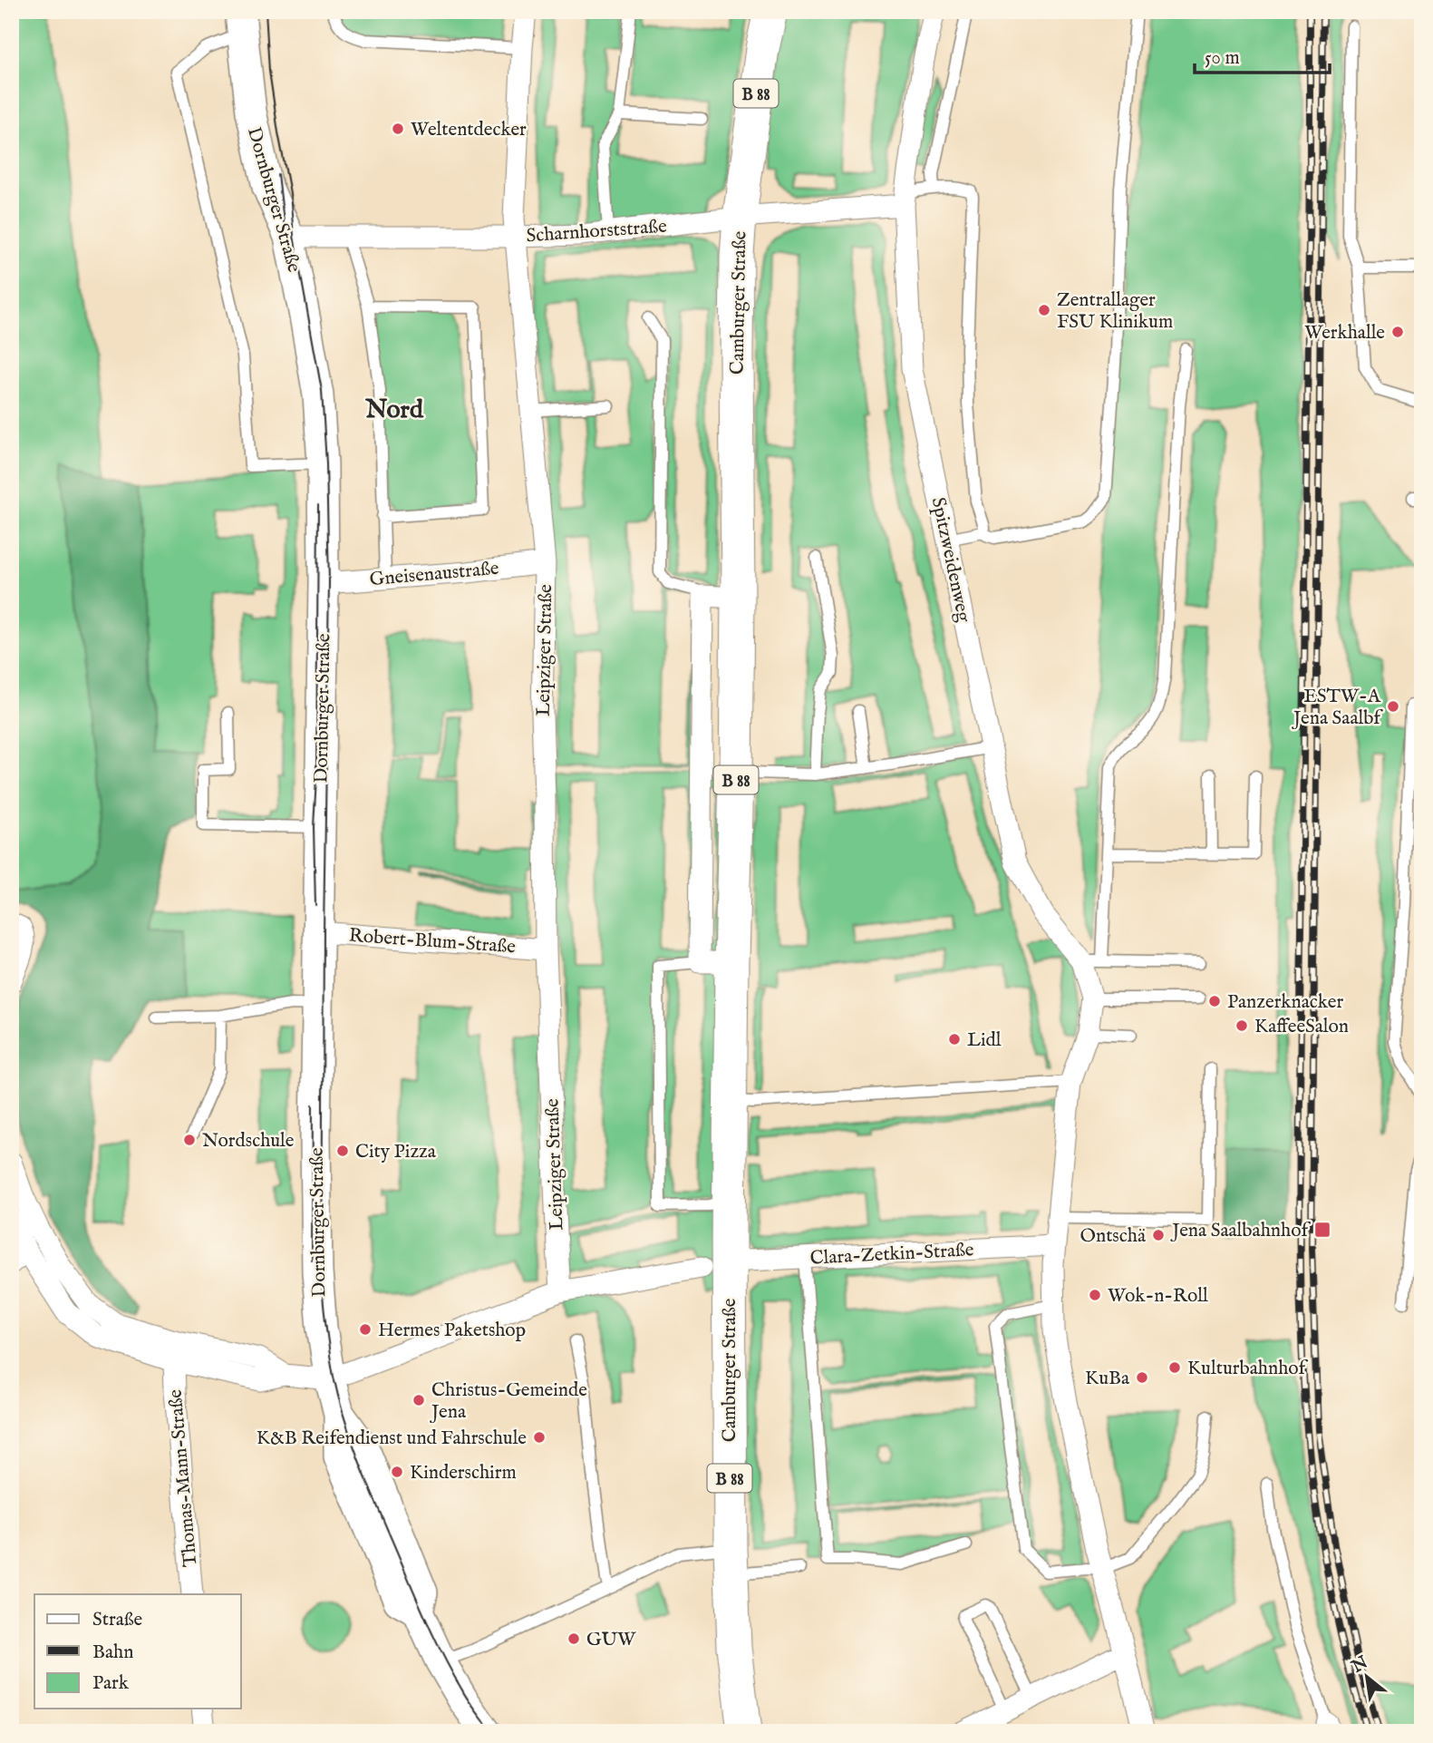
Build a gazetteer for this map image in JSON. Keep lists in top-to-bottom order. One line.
{"streets":{"main road":["B 88","Camburger Straße"],"street":["Dornburger Straße","Scharnhorststraße","Spitzweidenweg","Gneisenaustraße","Leipziger Straße","Robert-Blum-Straße","Clara-Zetkin-Straße","Thomas-Mann-Straße"]},"crossings":[["Dornburger Straße","Scharnhorststraße"],["Dornburger Straße","Gneisenaustraße"],["Dornburger Straße","Robert-Blum-Straße"],["Dornburger Straße","Clara-Zetkin-Straße"],["Scharnhorststraße","Camburger Straße"],["Scharnhorststraße","Spitzweidenweg"],["Scharnhorststraße","Leipziger Straße"],["Camburger Straße","Clara-Zetkin-Straße"],["Spitzweidenweg","Clara-Zetkin-Straße"],["Gneisenaustraße","Leipziger Straße"],["Leipziger Straße","Robert-Blum-Straße"],["Leipziger Straße","Clara-Zetkin-Straße"]],"districts":["Nord"],"places":{"other":["Weltentdecker","Zentrallager FSU Klinikum","Werkhalle","ESTW-A Jena Saalbf","Panzerknacker","KaffeeSalon","Lidl","Nordschule","City Pizza","Ontschä","Wok-n-Roll","Hermes Paketshop","Kulturbahnhof","KuBa","Christus-Gemeinde Jena","K&B Reifendienst und Fahrschule","Kinderschirm","GUW"],"transit":["Jena Saalbahnhof"]},"legend":["Straße","Bahn","Park"],"scale_bar":"50 m","north":"top left"}
